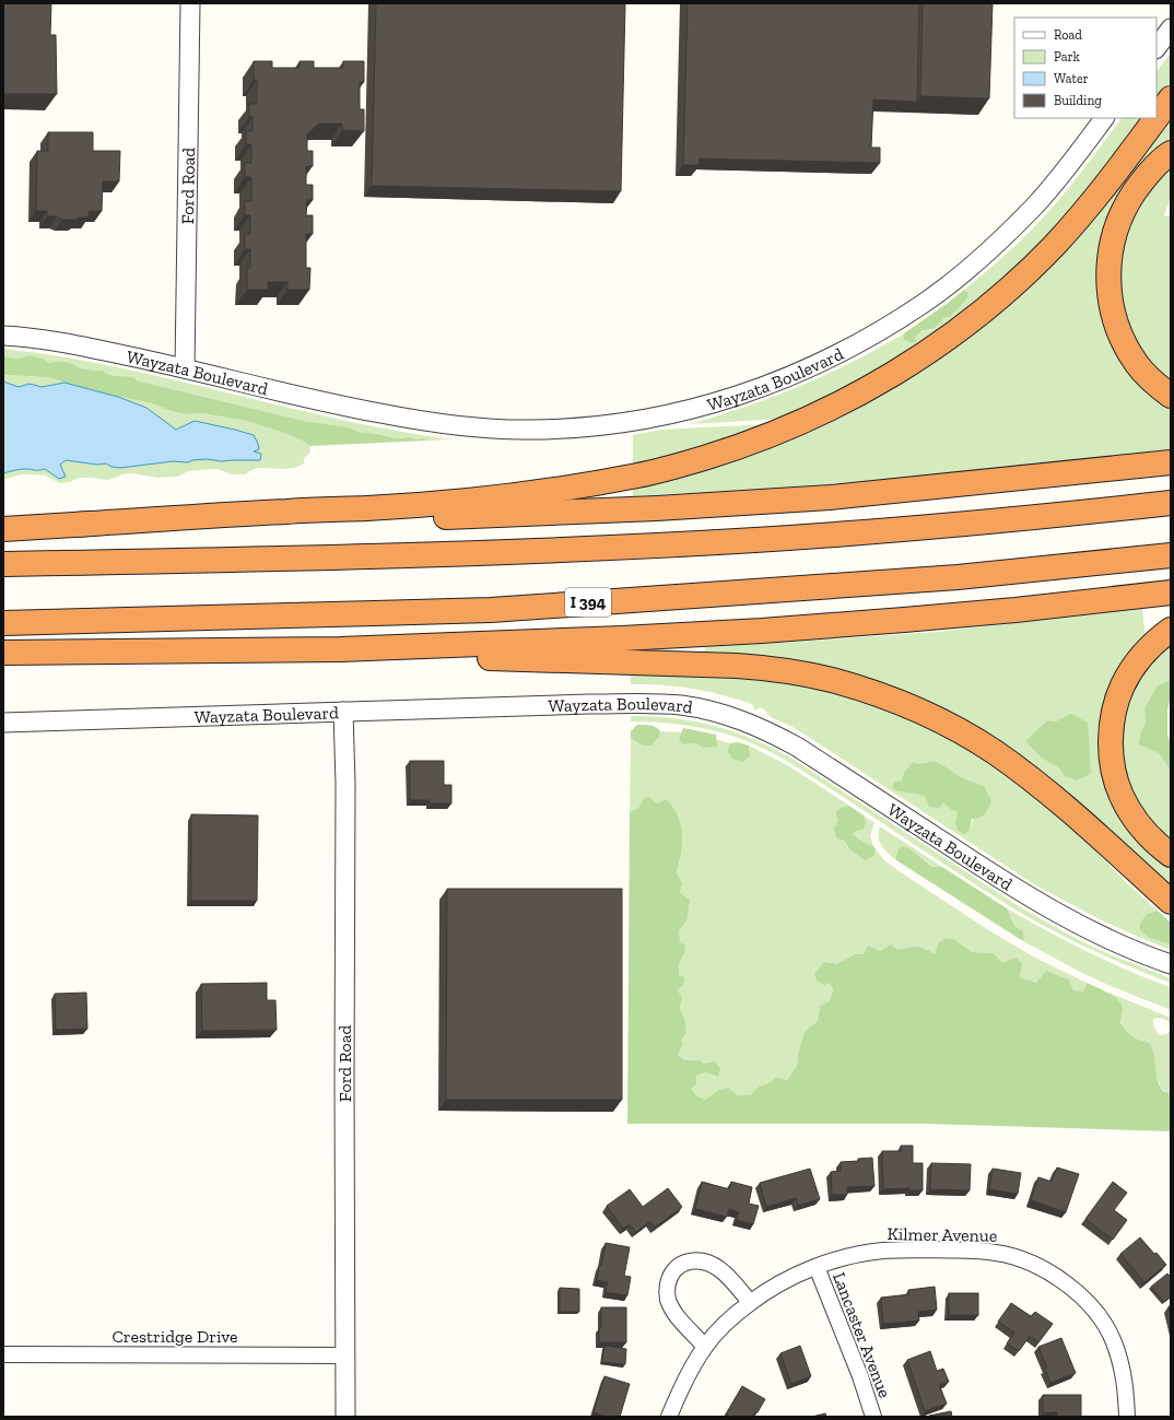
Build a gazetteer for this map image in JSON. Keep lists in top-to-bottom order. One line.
{"streets":{"highway":["I 394"],"street":["Ford Road","Wayzata Boulevard","Kilmer Avenue","Lancaster Avenue","Crestridge Drive"]},"crossings":[["Ford Road","Wayzata Boulevard"],["Ford Road","Crestridge Drive"],["Kilmer Avenue","Lancaster Avenue"]],"legend":["Road","Park","Water","Building"]}
